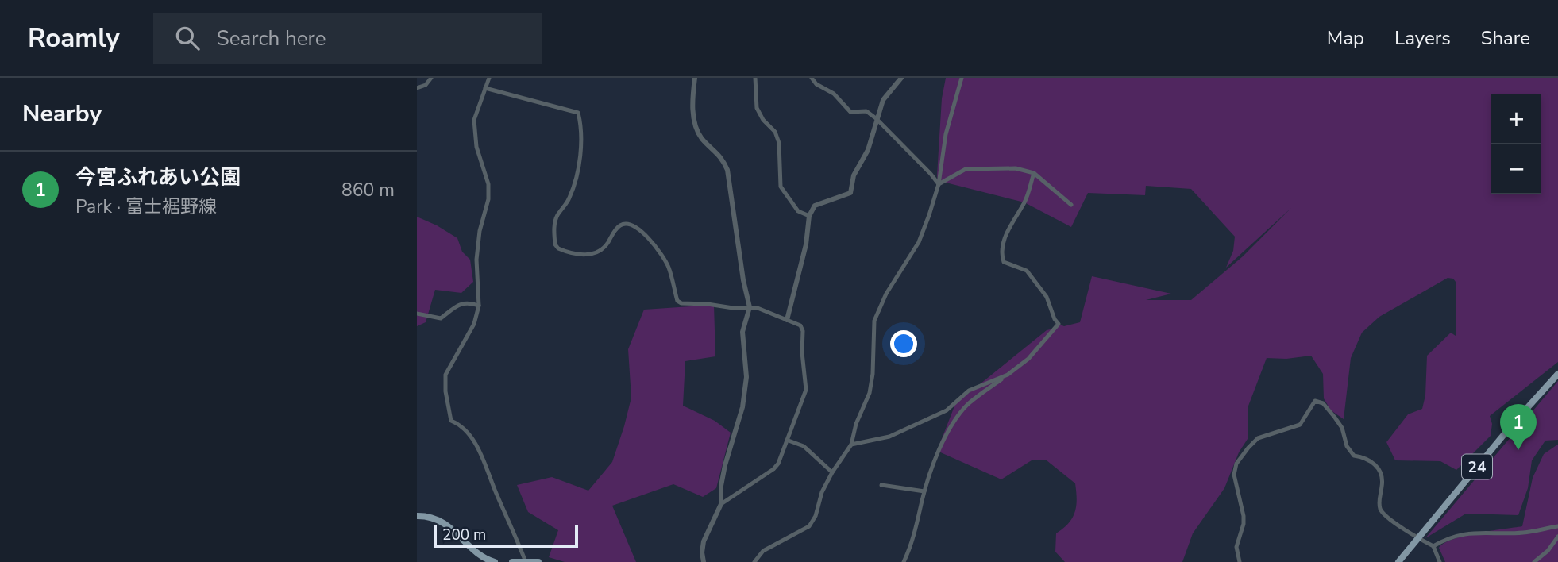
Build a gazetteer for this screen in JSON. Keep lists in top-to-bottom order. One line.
{"streets":{"main road":["24"]},"scale_bar":"200 m","page":{"header":"Roamly","search":"Search here","nav":["Map","Layers","Share"],"heading":"Nearby","map_buttons":["+","−"],"list":[{"mark":"1","name":"今宮ふれあい公園","note":"Park · 富士裾野線","value":"860 m"}],"pins":"1","scale":"200 m"}}
